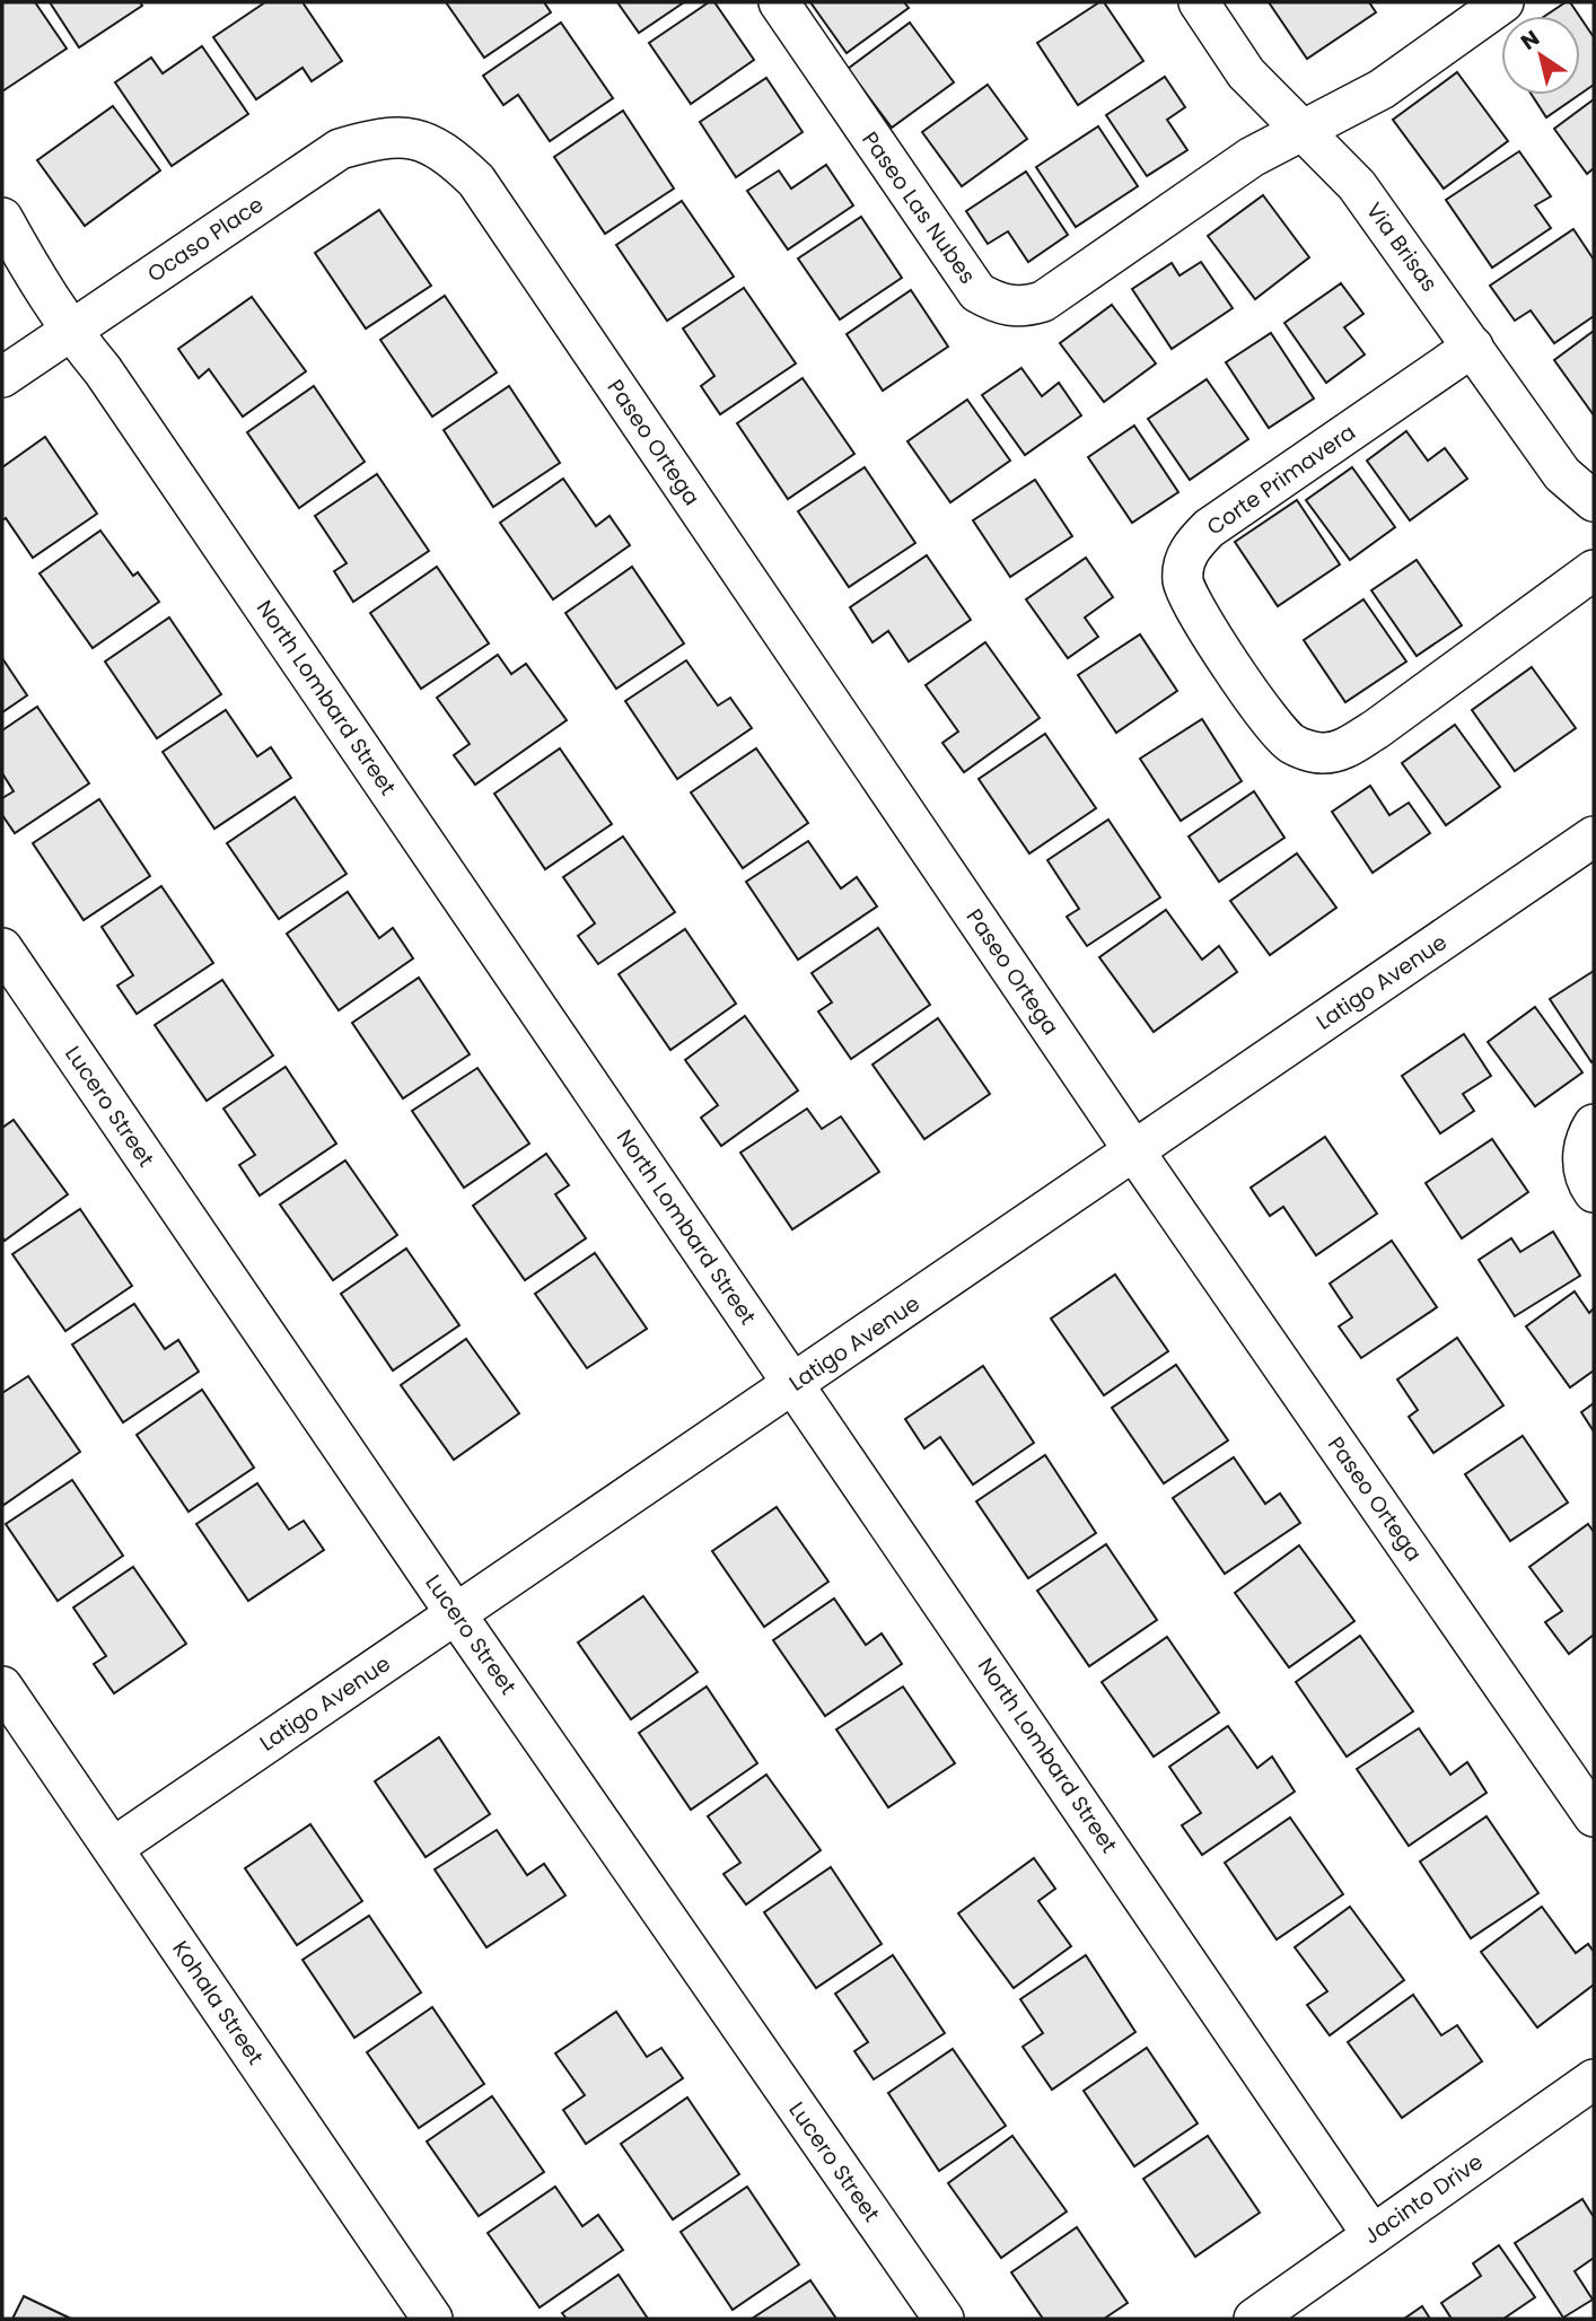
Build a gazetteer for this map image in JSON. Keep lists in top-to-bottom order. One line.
{"streets":{"street":["Paseo Las Nubes","Ocaso Place","Via Brisas","Paseo Ortega","Corte Primavera","North Lombard Street","Latigo Avenue","Lucero Street","Kohala Street","Jacinto Drive"]},"crossings":[["Paseo Las Nubes","Via Brisas"],["Ocaso Place","Paseo Ortega"],["Ocaso Place","North Lombard Street"],["Via Brisas","Corte Primavera"],["Paseo Ortega","Latigo Avenue"],["North Lombard Street","Latigo Avenue"],["North Lombard Street","Jacinto Drive"],["Latigo Avenue","Lucero Street"],["Latigo Avenue","Kohala Street"]],"north":"top left"}
